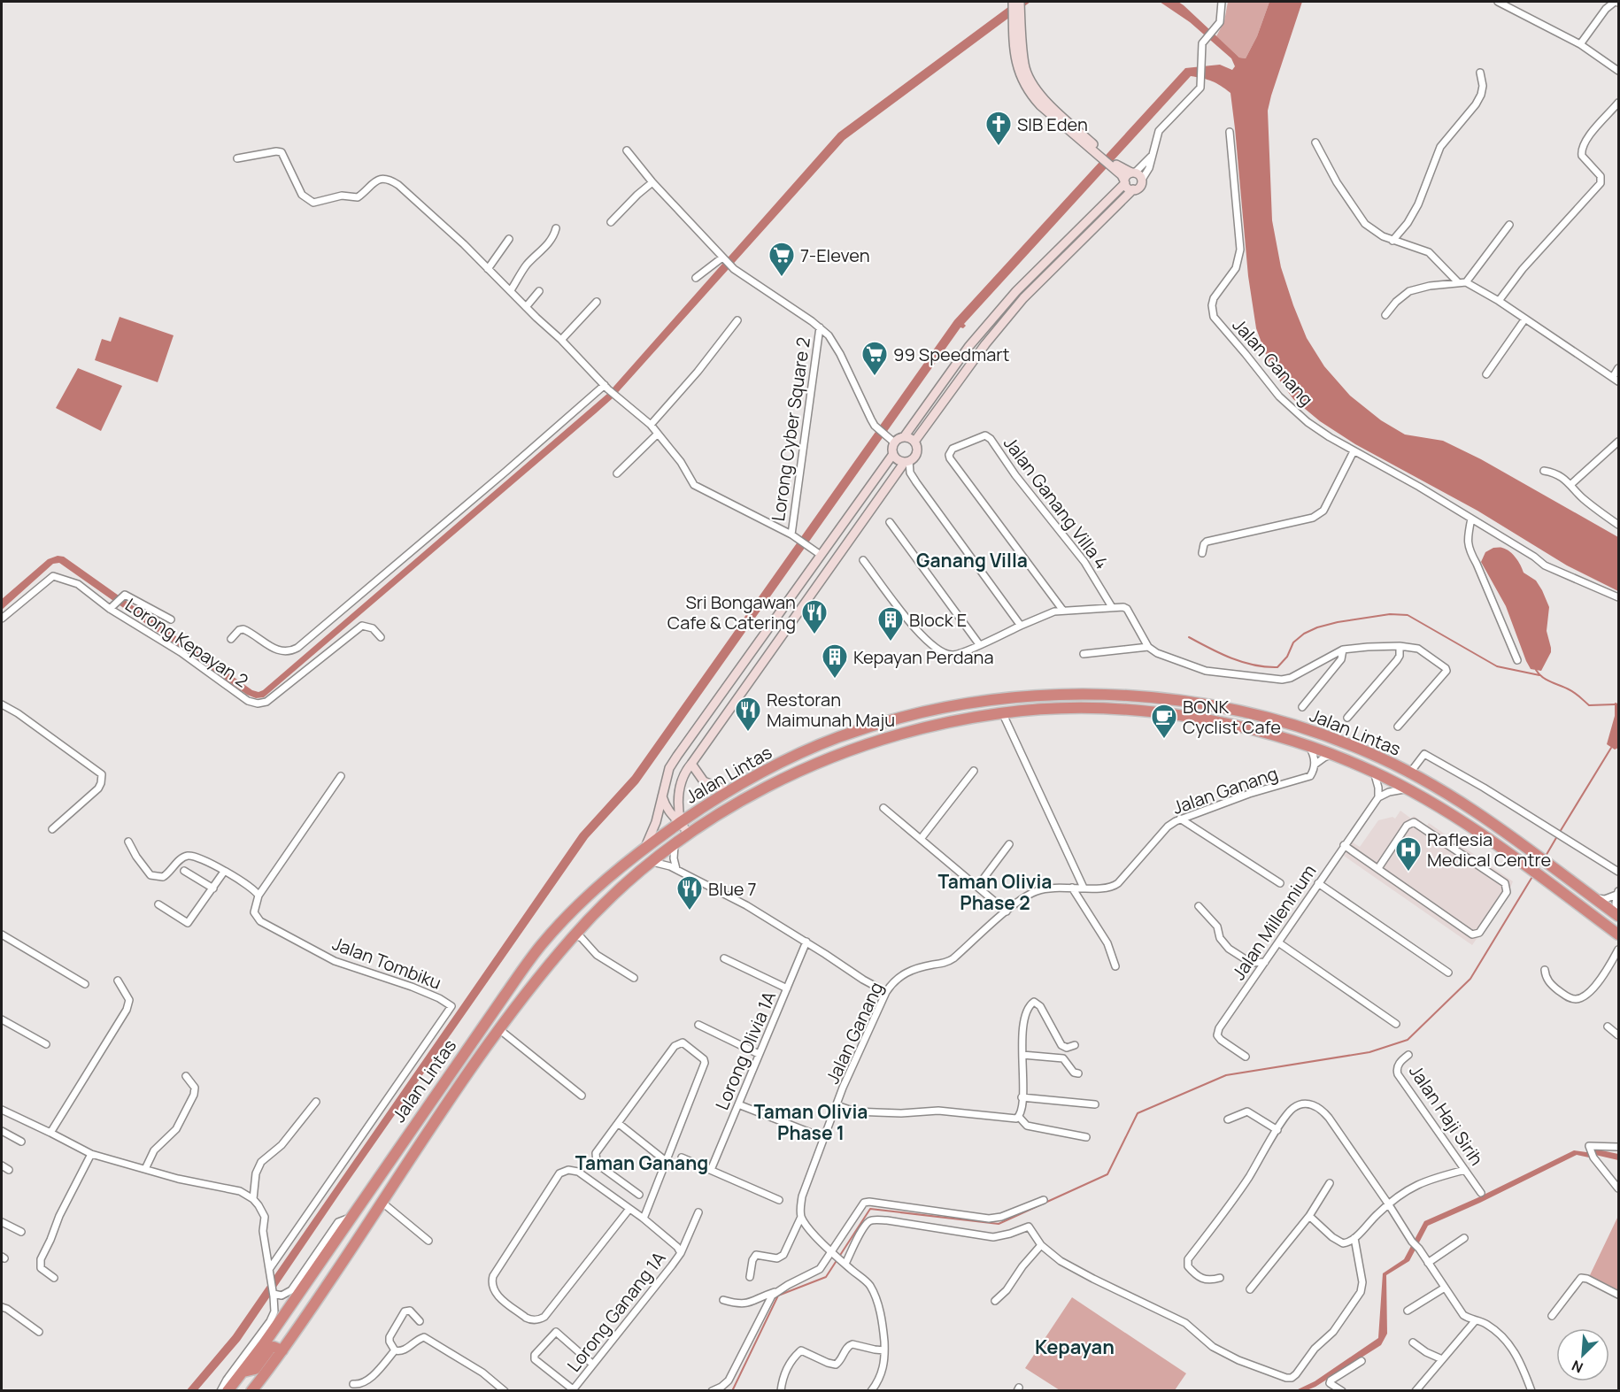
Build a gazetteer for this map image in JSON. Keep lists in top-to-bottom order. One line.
{"streets":{"highway":["Jalan Lintas"],"street":["Jalan Ganang","Lorong Cyber Square 2","Jalan Ganang Villa 4","Lorong Kepayan 2","Jalan Millennium","Jalan Tombiku","Lorong Olivia 1A","Jalan Haji Sirih","Lorong Ganang 1A"]},"crossings":[["Jalan Ganang","Jalan Lintas"]],"districts":["Ganang Villa","Taman Olivia Phase 2","Taman Olivia Phase 1","Taman Ganang","Kepayan"],"places":{"church":["SIB Eden"],"supermarket":["7-Eleven","99 Speedmart"],"restaurant":["Sri Bongawan Cafe & Catering","Restoran Maimunah Maju","Blue 7"],"building":["Block E","Kepayan Perdana"],"cafe":["BONK Cyclist Cafe"],"hospital":["Raflesia Medical Centre"]},"north":"bottom left"}
